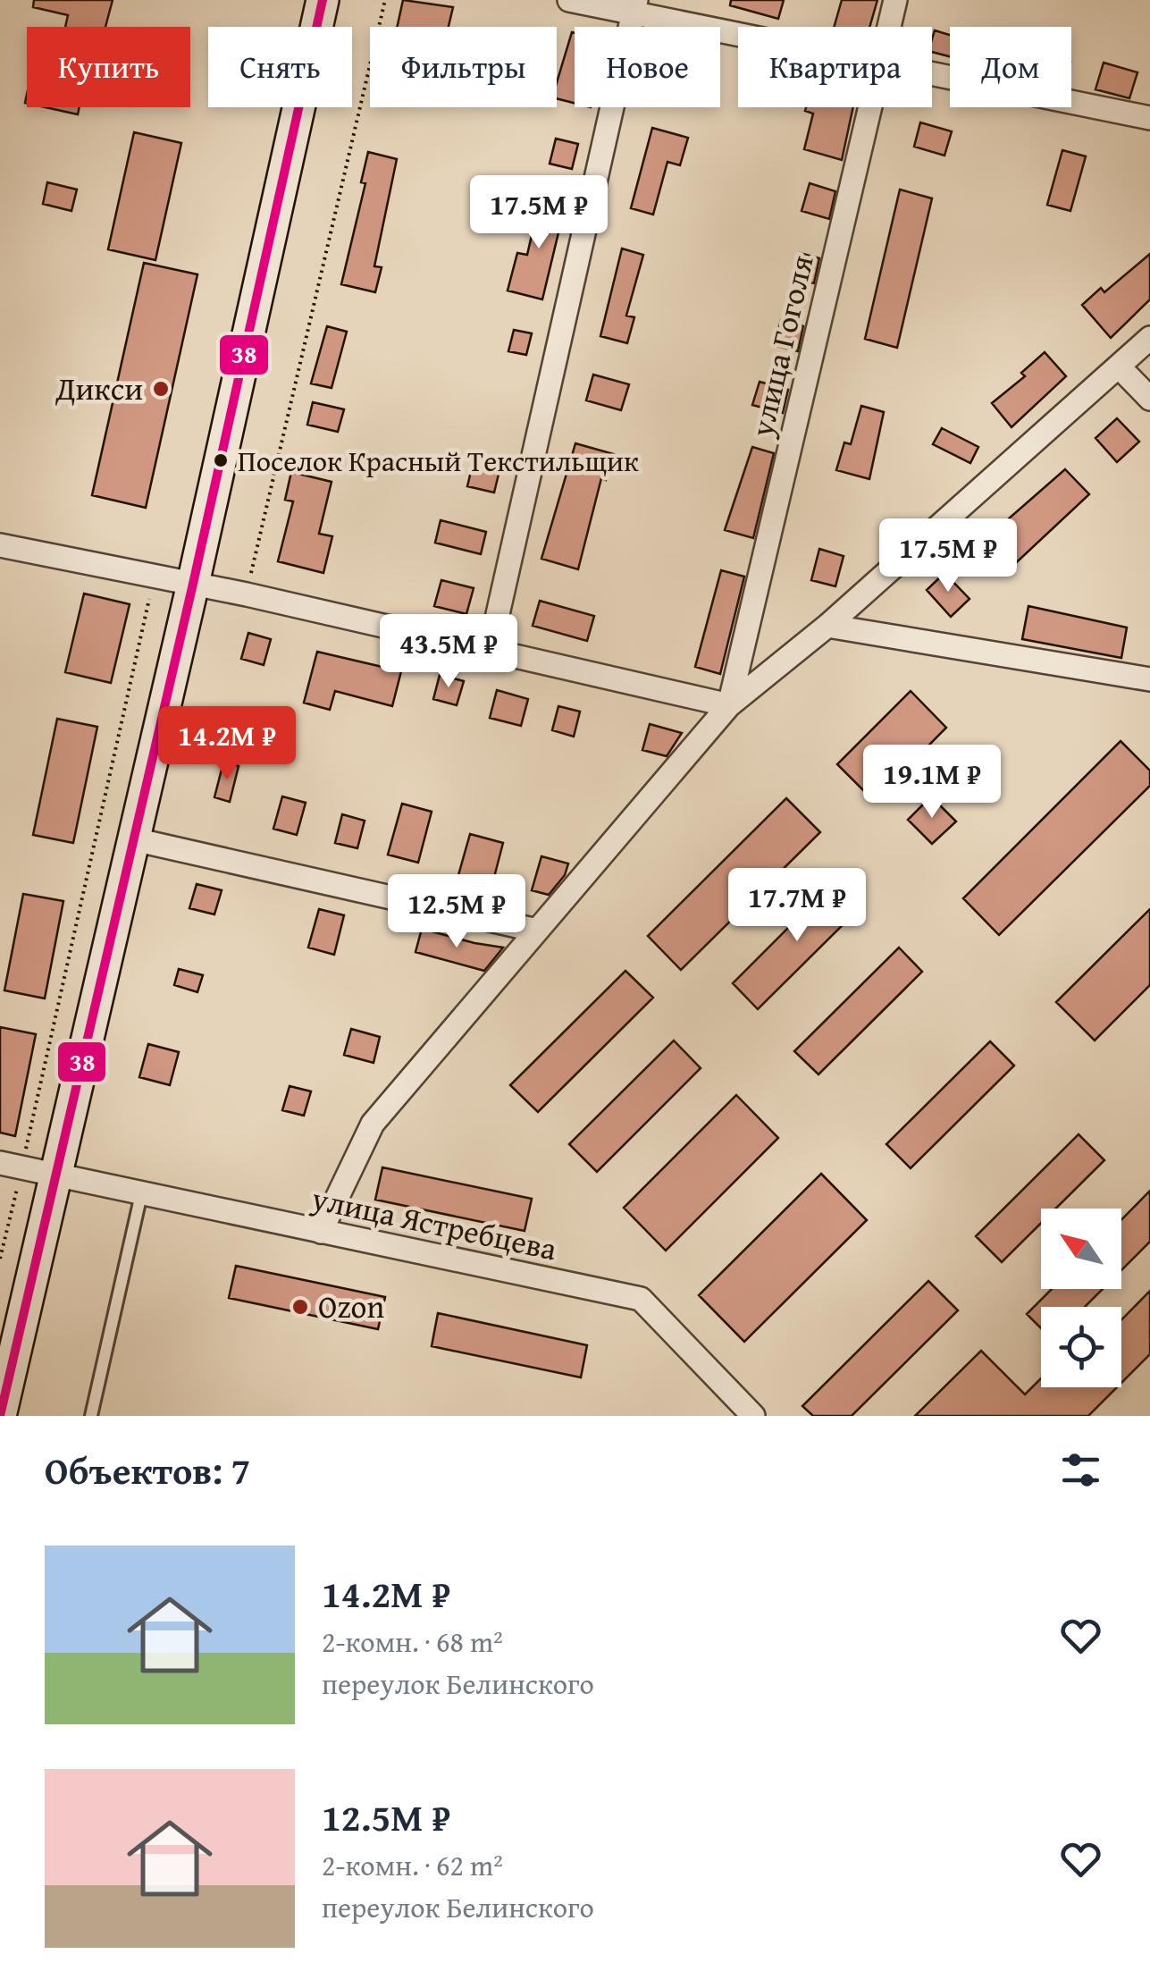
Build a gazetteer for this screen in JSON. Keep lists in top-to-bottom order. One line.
{"streets":{"street":["улица Гоголя","улица Ястребцева"]},"places":["Дикси","Поселок Красный Текстильщик","Ozon"],"lines":["transit line 38"],"north":"top left","page":{"chip":["Купить","Снять","Фильтры","Новое","Квартира","Дом"],"price":["17.5M ₽","17.5M ₽","43.5M ₽","14.2M ₽","19.1M ₽","17.7M ₽","12.5M ₽"],"heading":"Объектов: 7","list":[{"name":"14.2M ₽","note":"2-комн. · 68 m² · переулок Белинского"},{"name":"12.5M ₽","note":"2-комн. · 62 m² · переулок Белинского"}]}}
